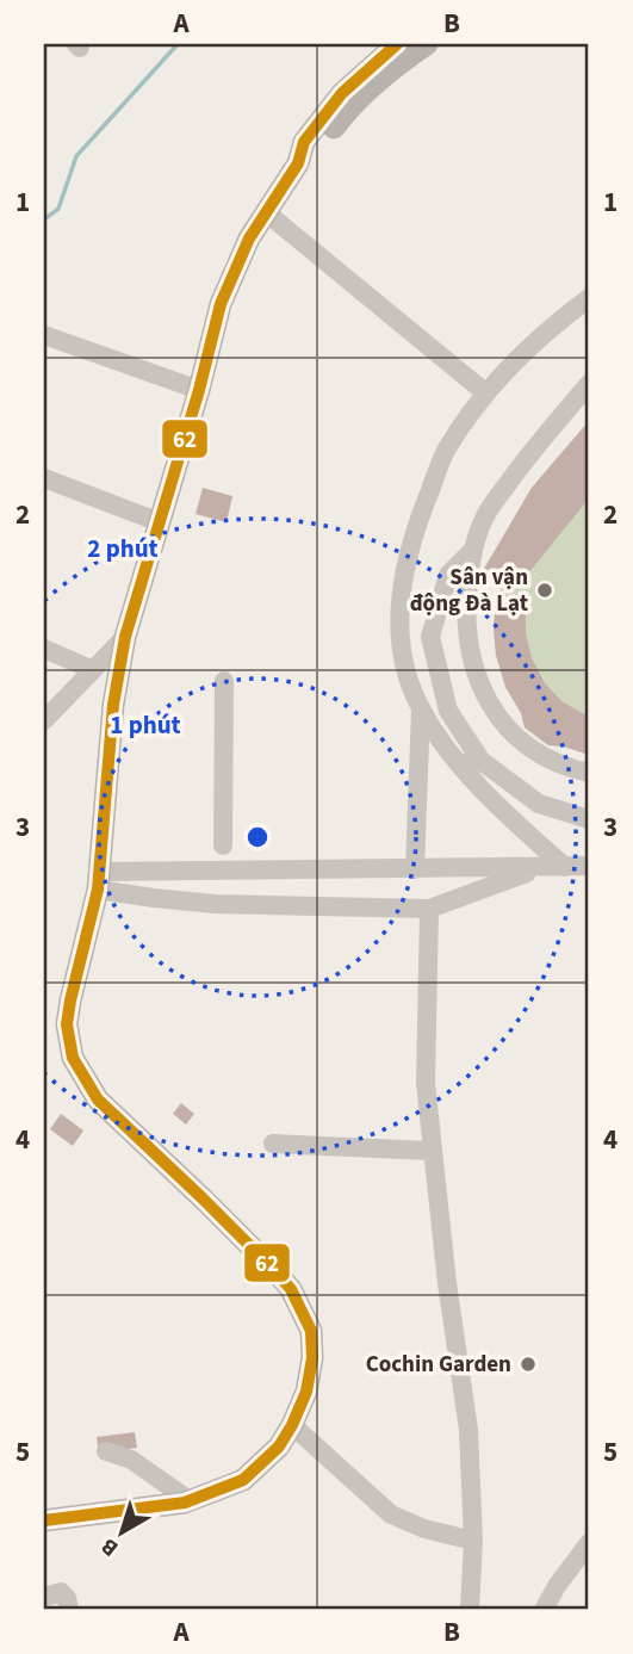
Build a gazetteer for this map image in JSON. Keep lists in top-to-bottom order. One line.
{"places":["Sân vận động Đà Lạt","Cochin Garden"],"lines":["transit line 62"],"north":"bottom left","grid":{"columns":["A","B"],"rows":["1","2","3","4","5"]},"rings":["2 phút","1 phút"]}
